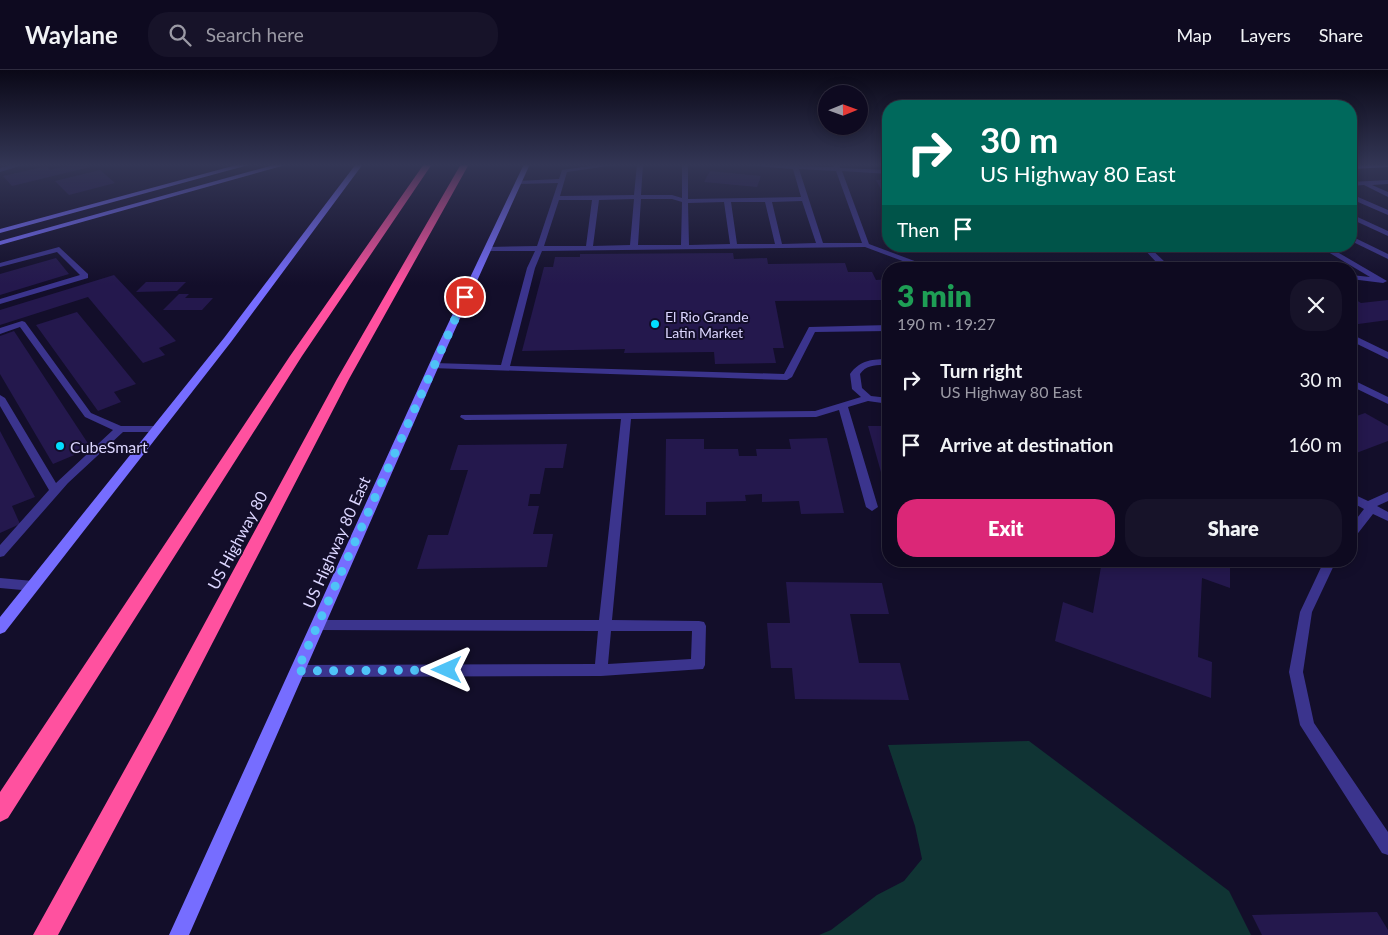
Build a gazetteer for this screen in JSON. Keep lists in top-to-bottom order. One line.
{"streets":{"highway":["US Highway 80"],"main road":["US Highway 80 East"]},"places":["El Rio Grande Latin Market","CubeSmart"],"north":"right","page":{"header":"Waylane","search":"Search here","nav":["Map","Layers","Share"],"turn":["30 m","US Highway 80 East"],"then":"Then","heading":["3 min","190 m · 19:27"],"list":[{"name":"Turn right","note":"US Highway 80 East","value":"30 m"},{"name":"Arrive at destination","value":"160 m"}],"buttons":["Exit","Share"]}}
